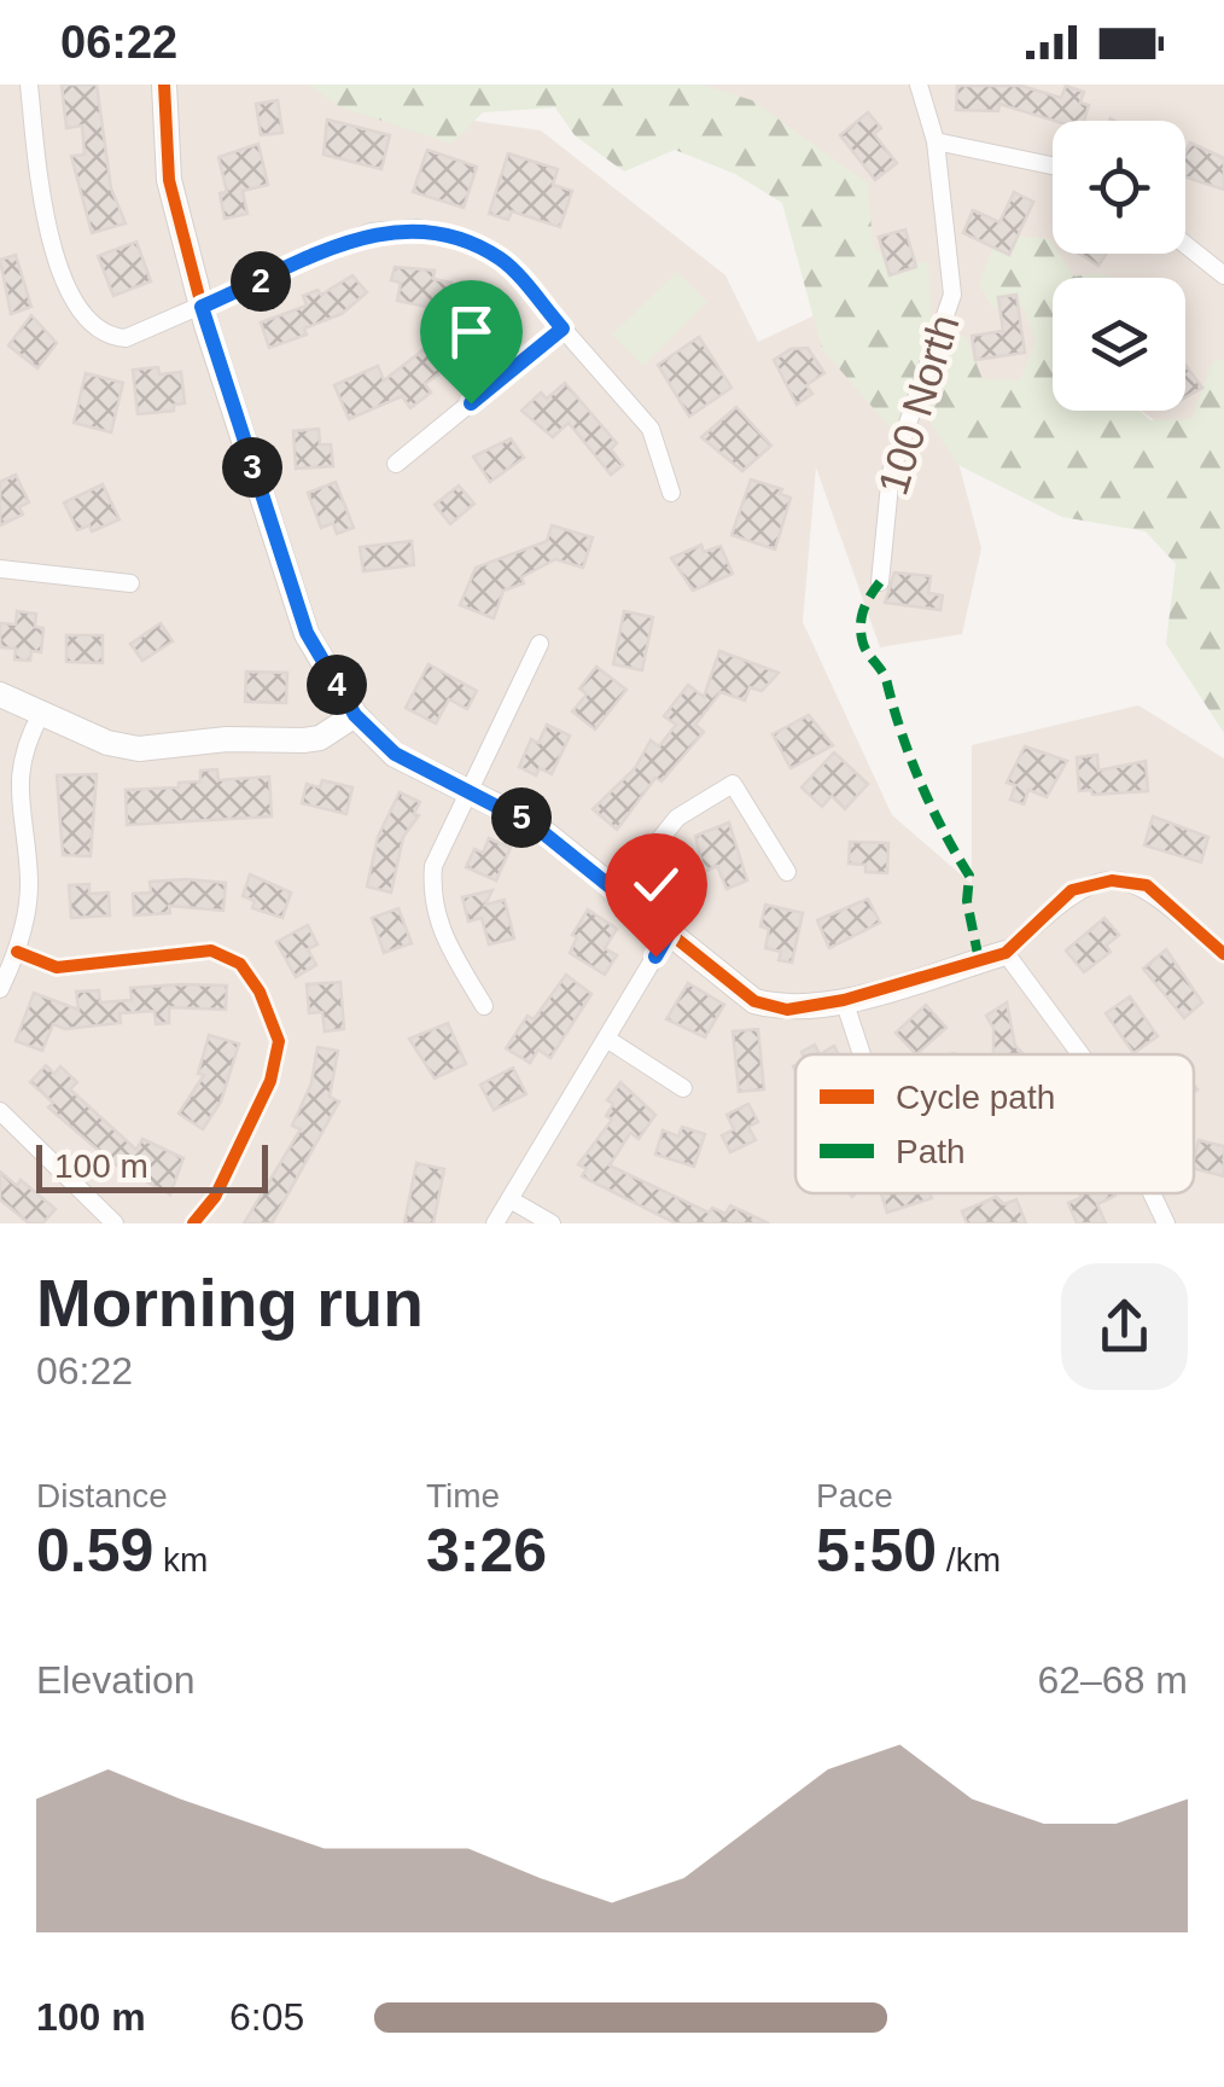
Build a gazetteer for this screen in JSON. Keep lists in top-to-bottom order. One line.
{"streets":{"street":["100 North"]},"legend":["Cycle path","Path"],"scale_bar":"100 m","page":{"status":"06:22","pins":["2","3","4","5"],"scale":"100 m","heading":["Morning run","06:22"],"stats":[["Distance","0.59 km"],["Time","3:26"],["Pace","5:50 /km"]],"chart":["Elevation","62–68 m"],"list":[{"name":"100 m","note":"6:05"}]}}
